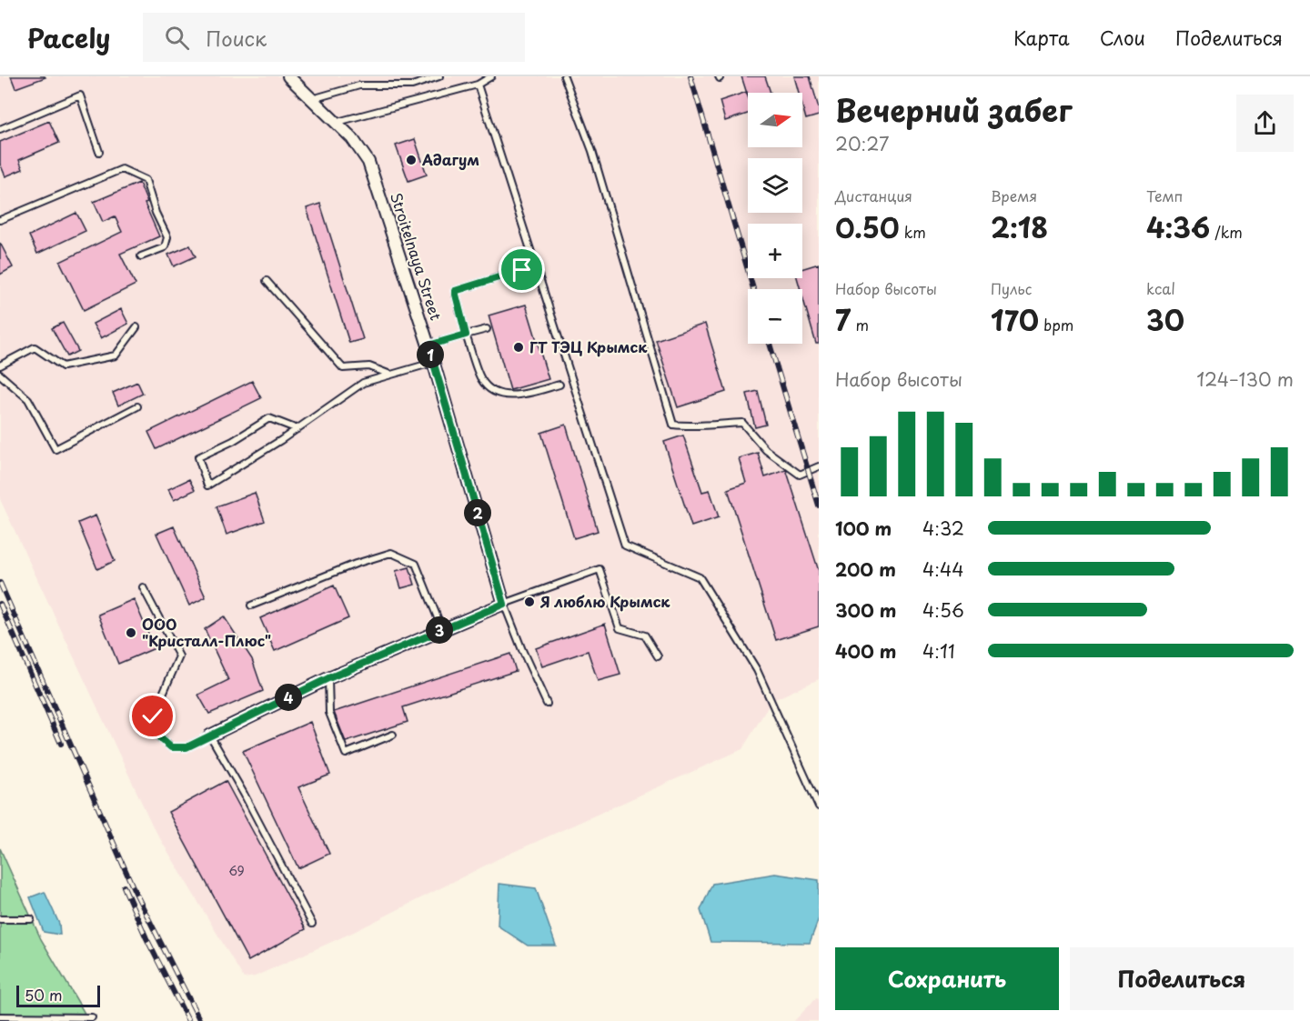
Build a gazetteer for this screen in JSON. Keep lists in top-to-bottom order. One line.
{"streets":{"street":["Stroitelnaya Street"]},"places":["Адагум","ГТ ТЭЦ Крымск","Я люблю Крымск","ООО \"Кристалл-Плюс\""],"house_numbers":["69"],"scale_bar":"50 m","north":"right","page":{"header":"Pacely","search":"Поиск","nav":["Карта","Слои","Поделиться"],"heading":["Вечерний забег","20:27"],"map_buttons":["+","−"],"stats":[["Дистанция","0.50 km"],["Время","2:18"],["Темп","4:36 /km"],["Набор высоты","7 m"],["Пульс","170 bpm"],["kcal","30"]],"pins":["1","2","3","4"],"chart":["Набор высоты","124–130 m"],"list":[{"name":"100 m","note":"4:32"},{"name":"200 m","note":"4:44"},{"name":"300 m","note":"4:56"},{"name":"400 m","note":"4:11"}],"buttons":["Сохранить","Поделиться"],"scale":"50 m"}}
